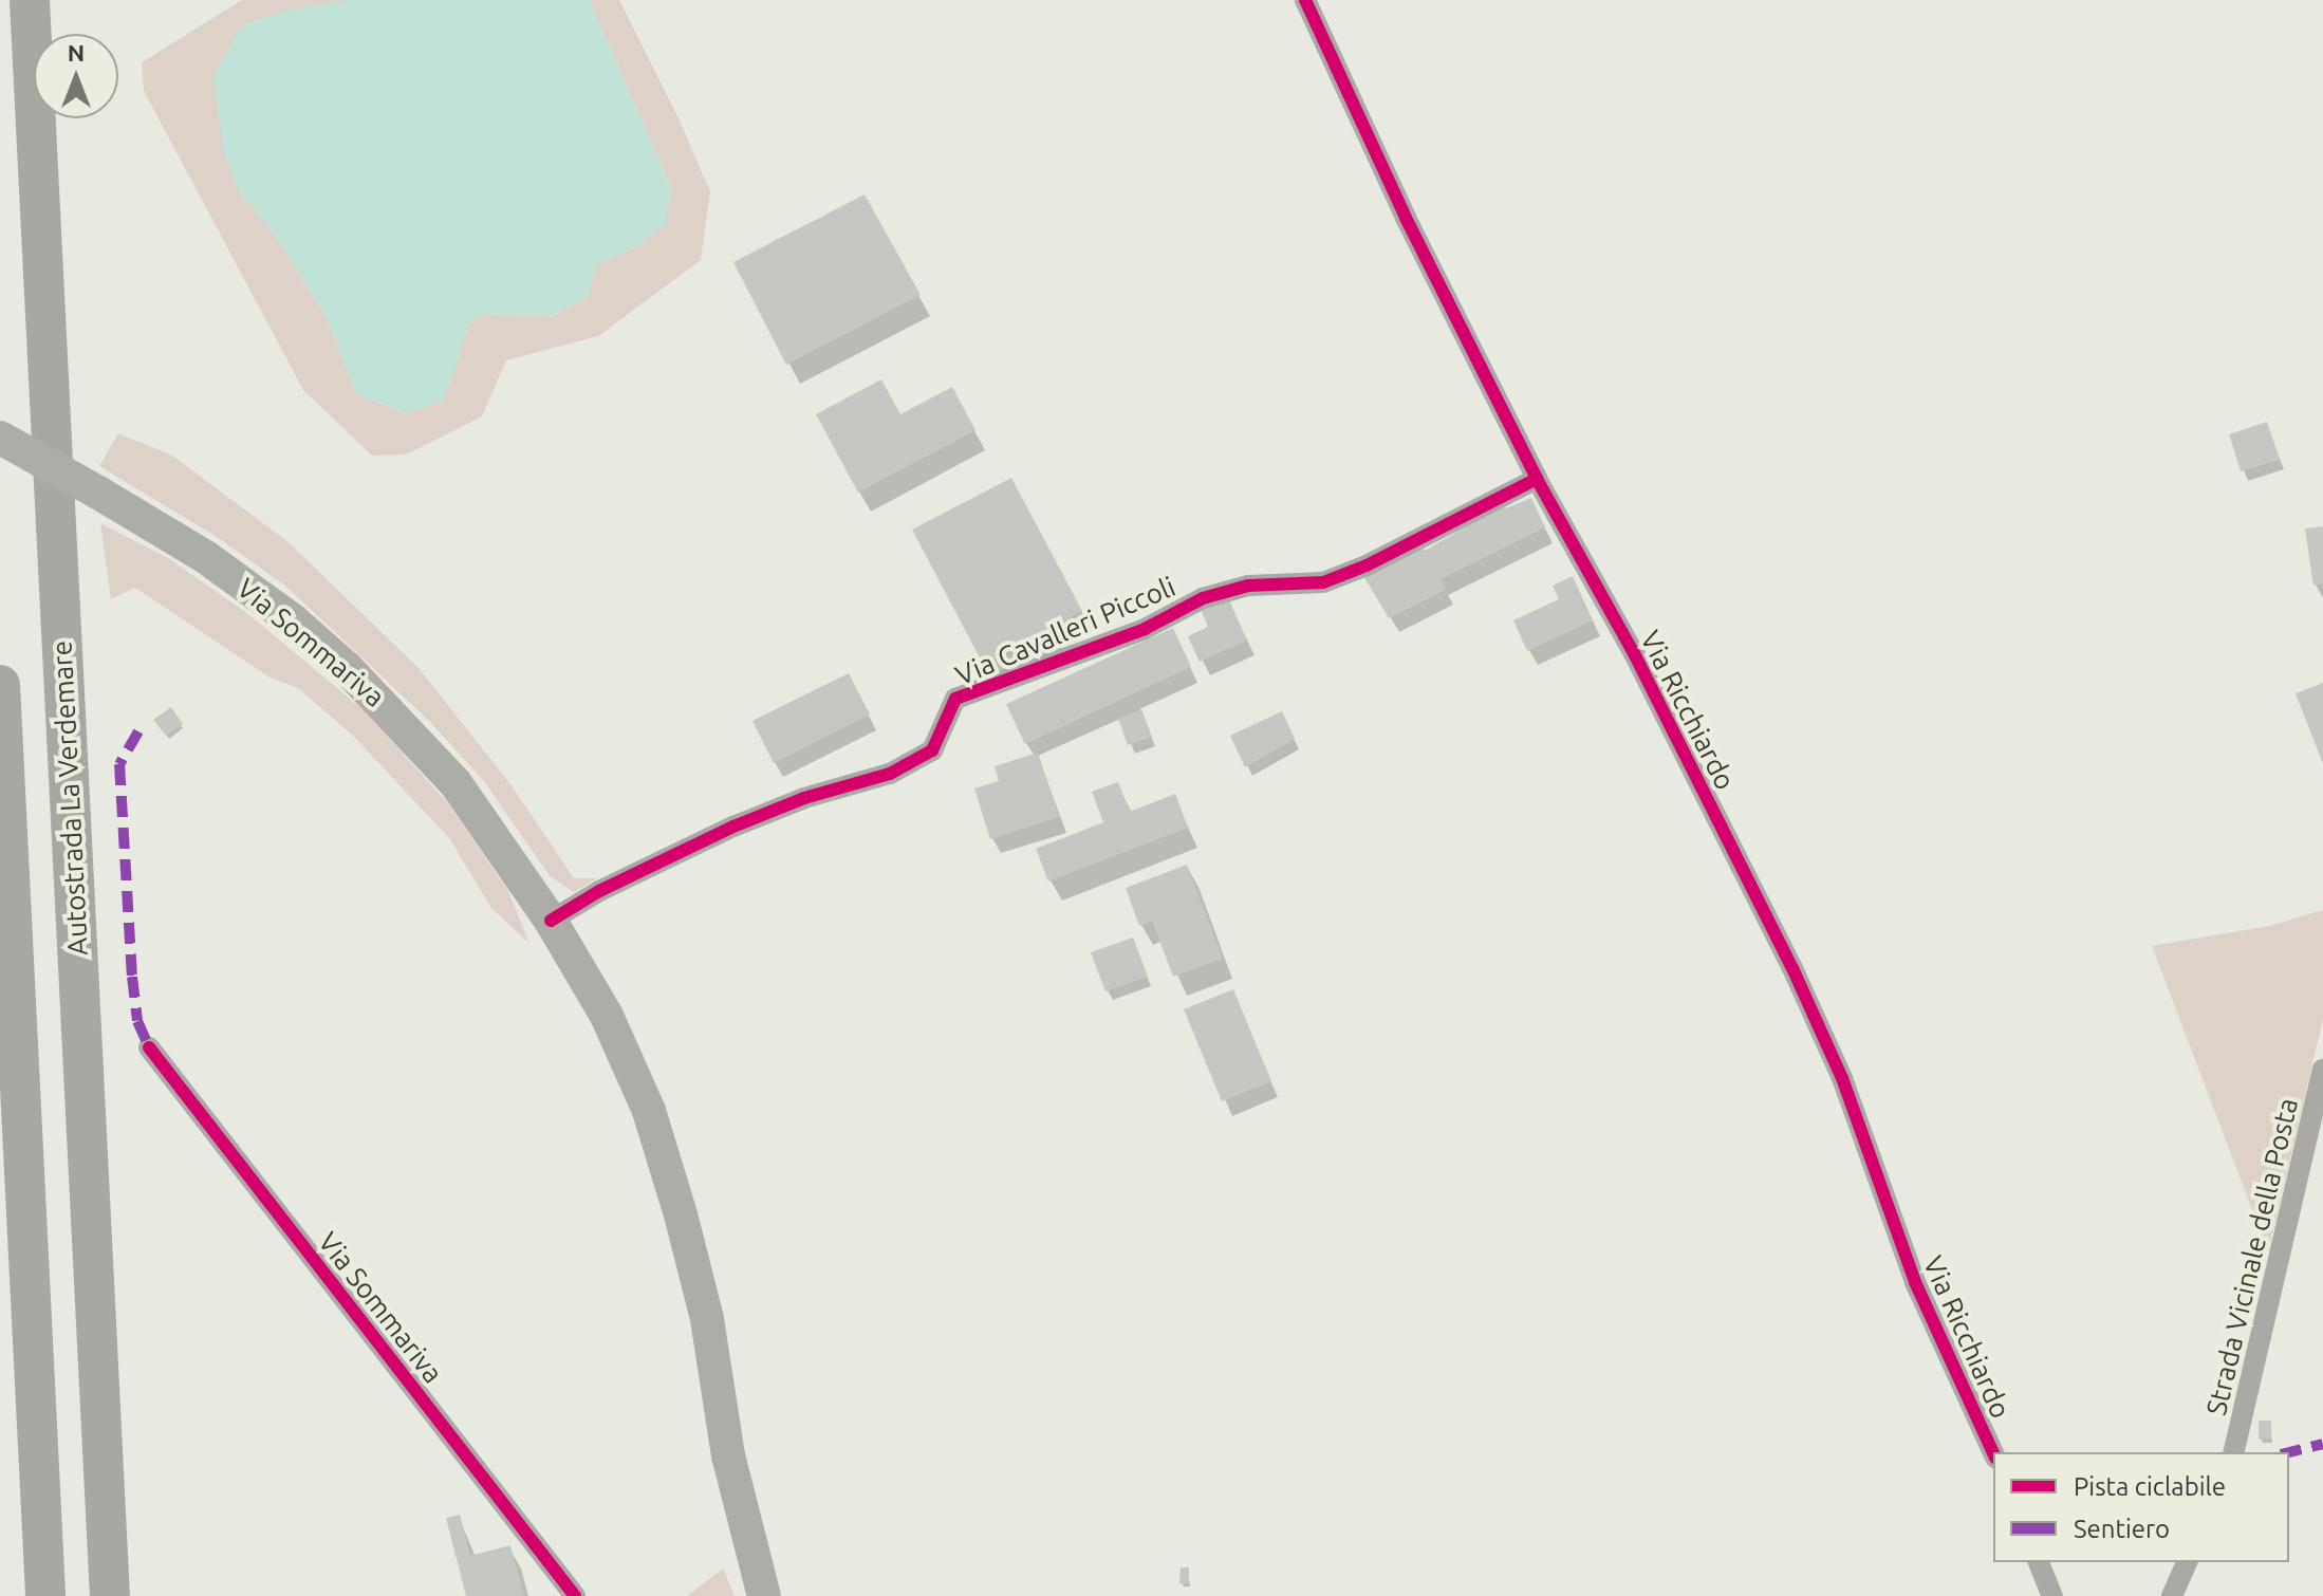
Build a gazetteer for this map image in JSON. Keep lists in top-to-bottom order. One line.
{"streets":{"highway":["Autostrada La Verdemare"],"main road":["Via Sommariva"],"street":["Via Cavalleri Piccoli","Via Ricchiardo","Strada Vicinale della Posta"]},"crossings":[["Via Cavalleri Piccoli","Via Sommariva"],["Via Cavalleri Piccoli","Via Ricchiardo"]],"legend":["Pista ciclabile","Sentiero"],"north":"top"}
